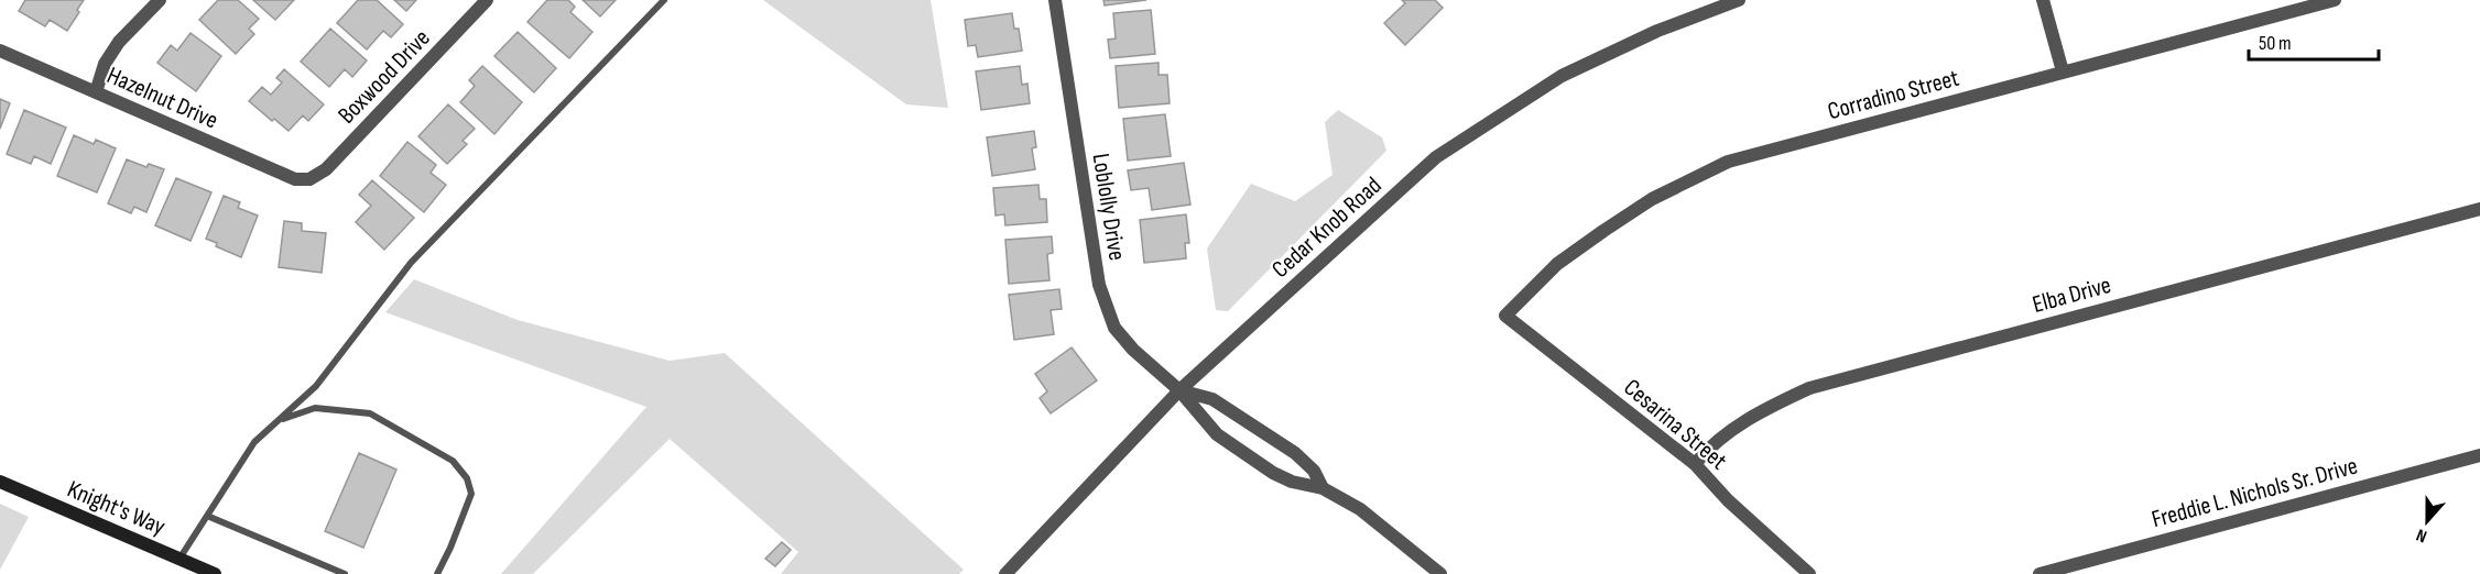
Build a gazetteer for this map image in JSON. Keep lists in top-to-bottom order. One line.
{"streets":{"main road":["Knight's Way"],"street":["Boxwood Drive","Corradino Street","Hazelnut Drive","Loblolly Drive","Cedar Knob Road","Elba Drive","Cesarina Street","Freddie L. Nichols Sr. Drive"]},"crossings":[["Boxwood Drive","Hazelnut Drive"],["Corradino Street","Cesarina Street"],["Loblolly Drive","Cedar Knob Road"],["Elba Drive","Cesarina Street"]],"scale_bar":"50 m","north":"bottom"}
